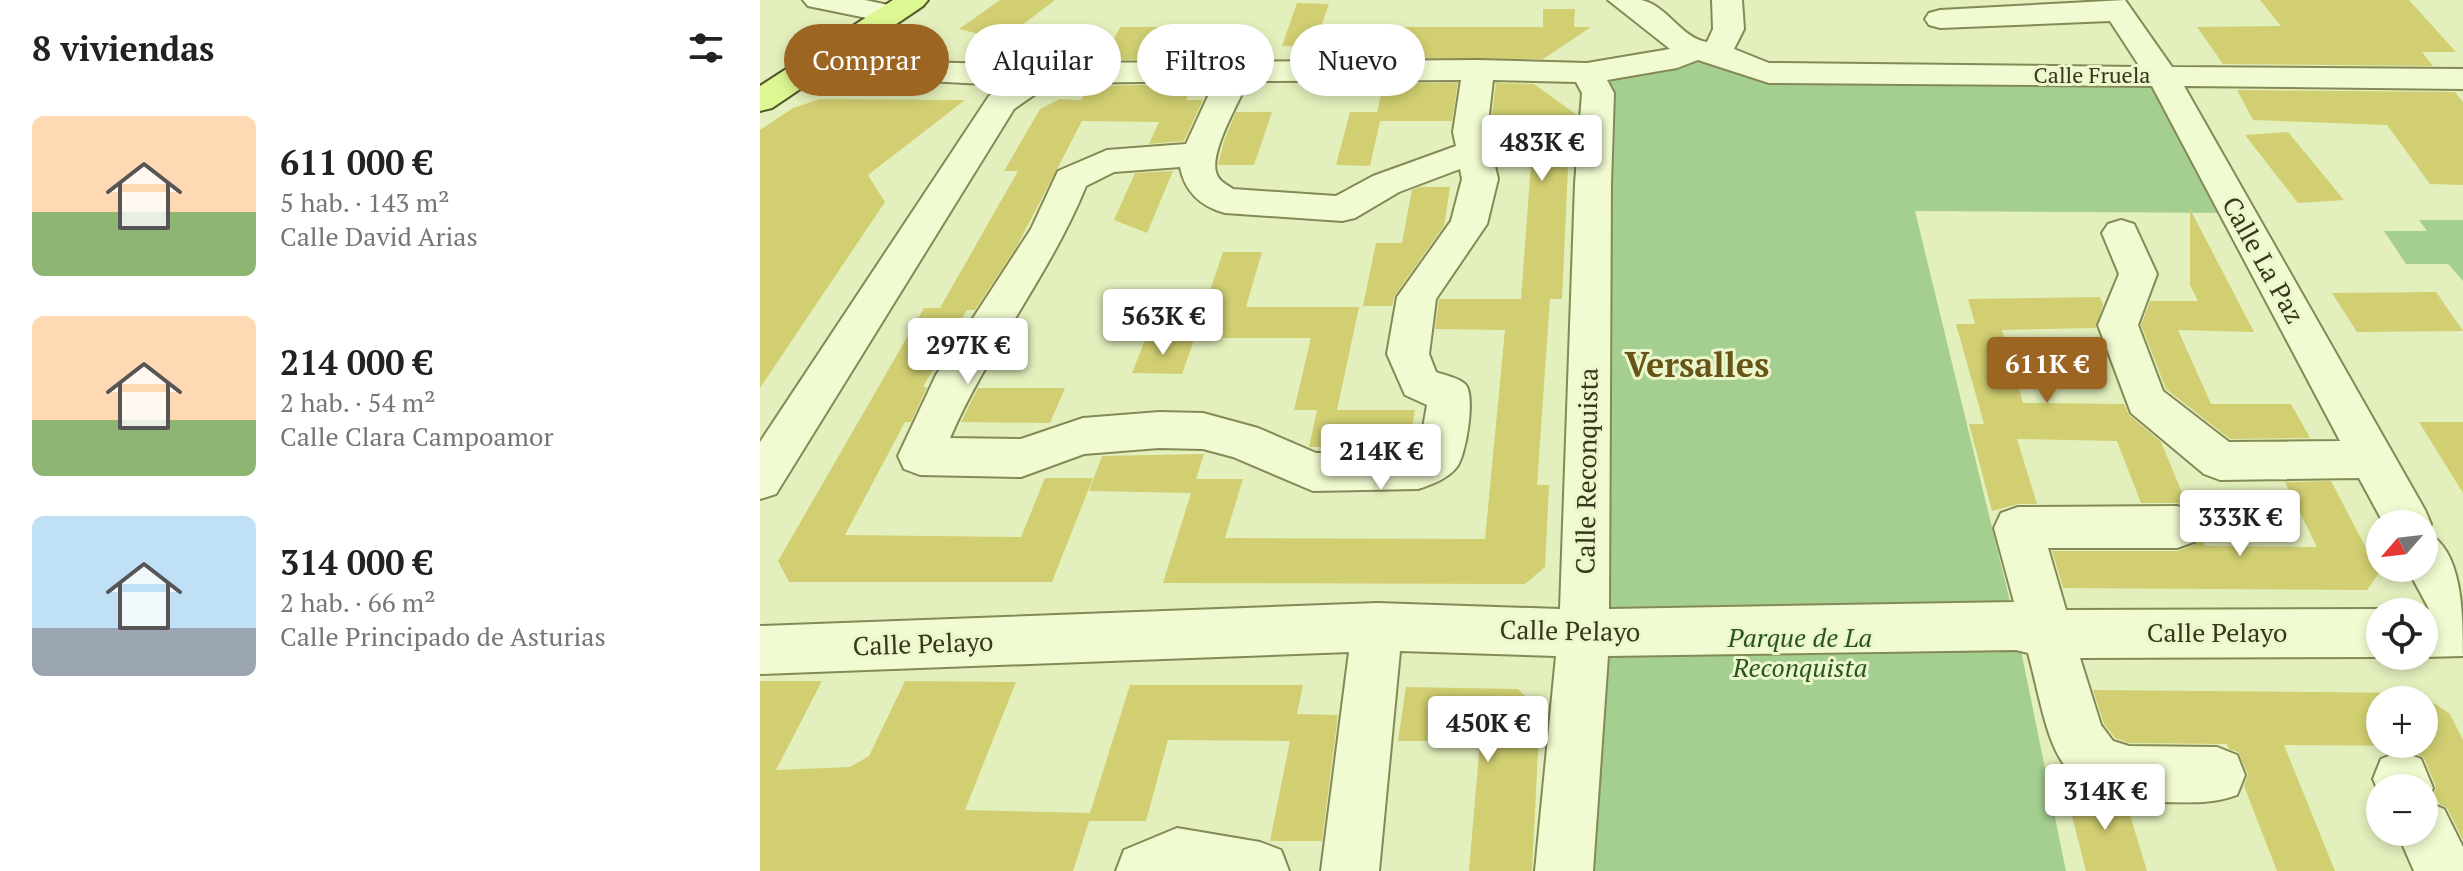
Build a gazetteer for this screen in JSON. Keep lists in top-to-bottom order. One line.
{"streets":{"street":["Calle Fruela","Calle La Paz","Calle Reconquista","Calle Pelayo"]},"crossings":[["Calle Fruela","Calle La Paz"],["Calle Fruela","Calle Reconquista"],["Calle Reconquista","Calle Pelayo"]],"districts":["Versalles"],"parks":["Parque de La Reconquista"],"north":"bottom left","page":{"heading":"8 viviendas","chip":["Comprar","Alquilar","Filtros","Nuevo"],"list":[{"name":"611 000 €","note":"5 hab. · 143 m² · Calle David Arias"},{"name":"214 000 €","note":"2 hab. · 54 m² · Calle Clara Campoamor"},{"name":"314 000 €","note":"2 hab. · 66 m² · Calle Principado de Asturias"}],"price":["483K €","563K €","297K €","611K €","214K €","333K €","450K €","314K €"],"map_buttons":["+","−"]}}
